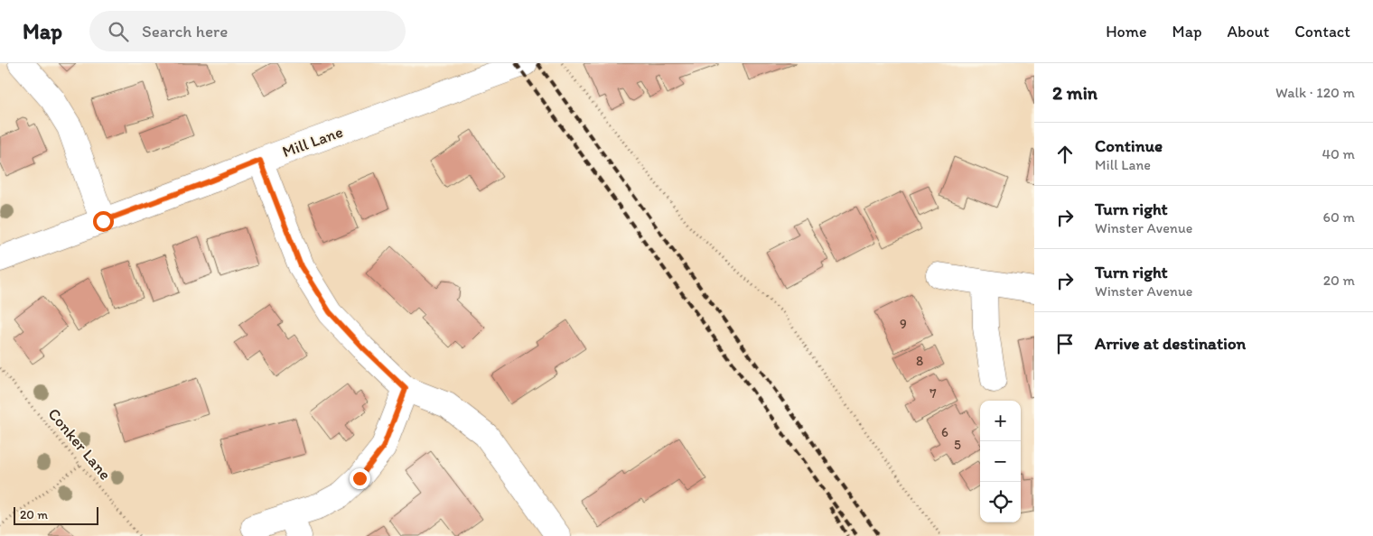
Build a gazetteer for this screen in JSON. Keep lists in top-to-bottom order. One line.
{"streets":{"street":["Mill Lane"],"path":["Conker Lane"]},"house_numbers":["9","8","7","6","5"],"scale_bar":"20 m","page":{"header":"Map","search":"Search here","nav":["Home","Map","About","Contact"],"heading":["2 min","Walk · 120 m"],"list":[["Continue","Mill Lane","40 m"],["Turn right","Winster Avenue","60 m"],["Turn right","Winster Avenue","20 m"],"Arrive at destination"],"map_buttons":["+","−"],"scale":"20 m"}}
